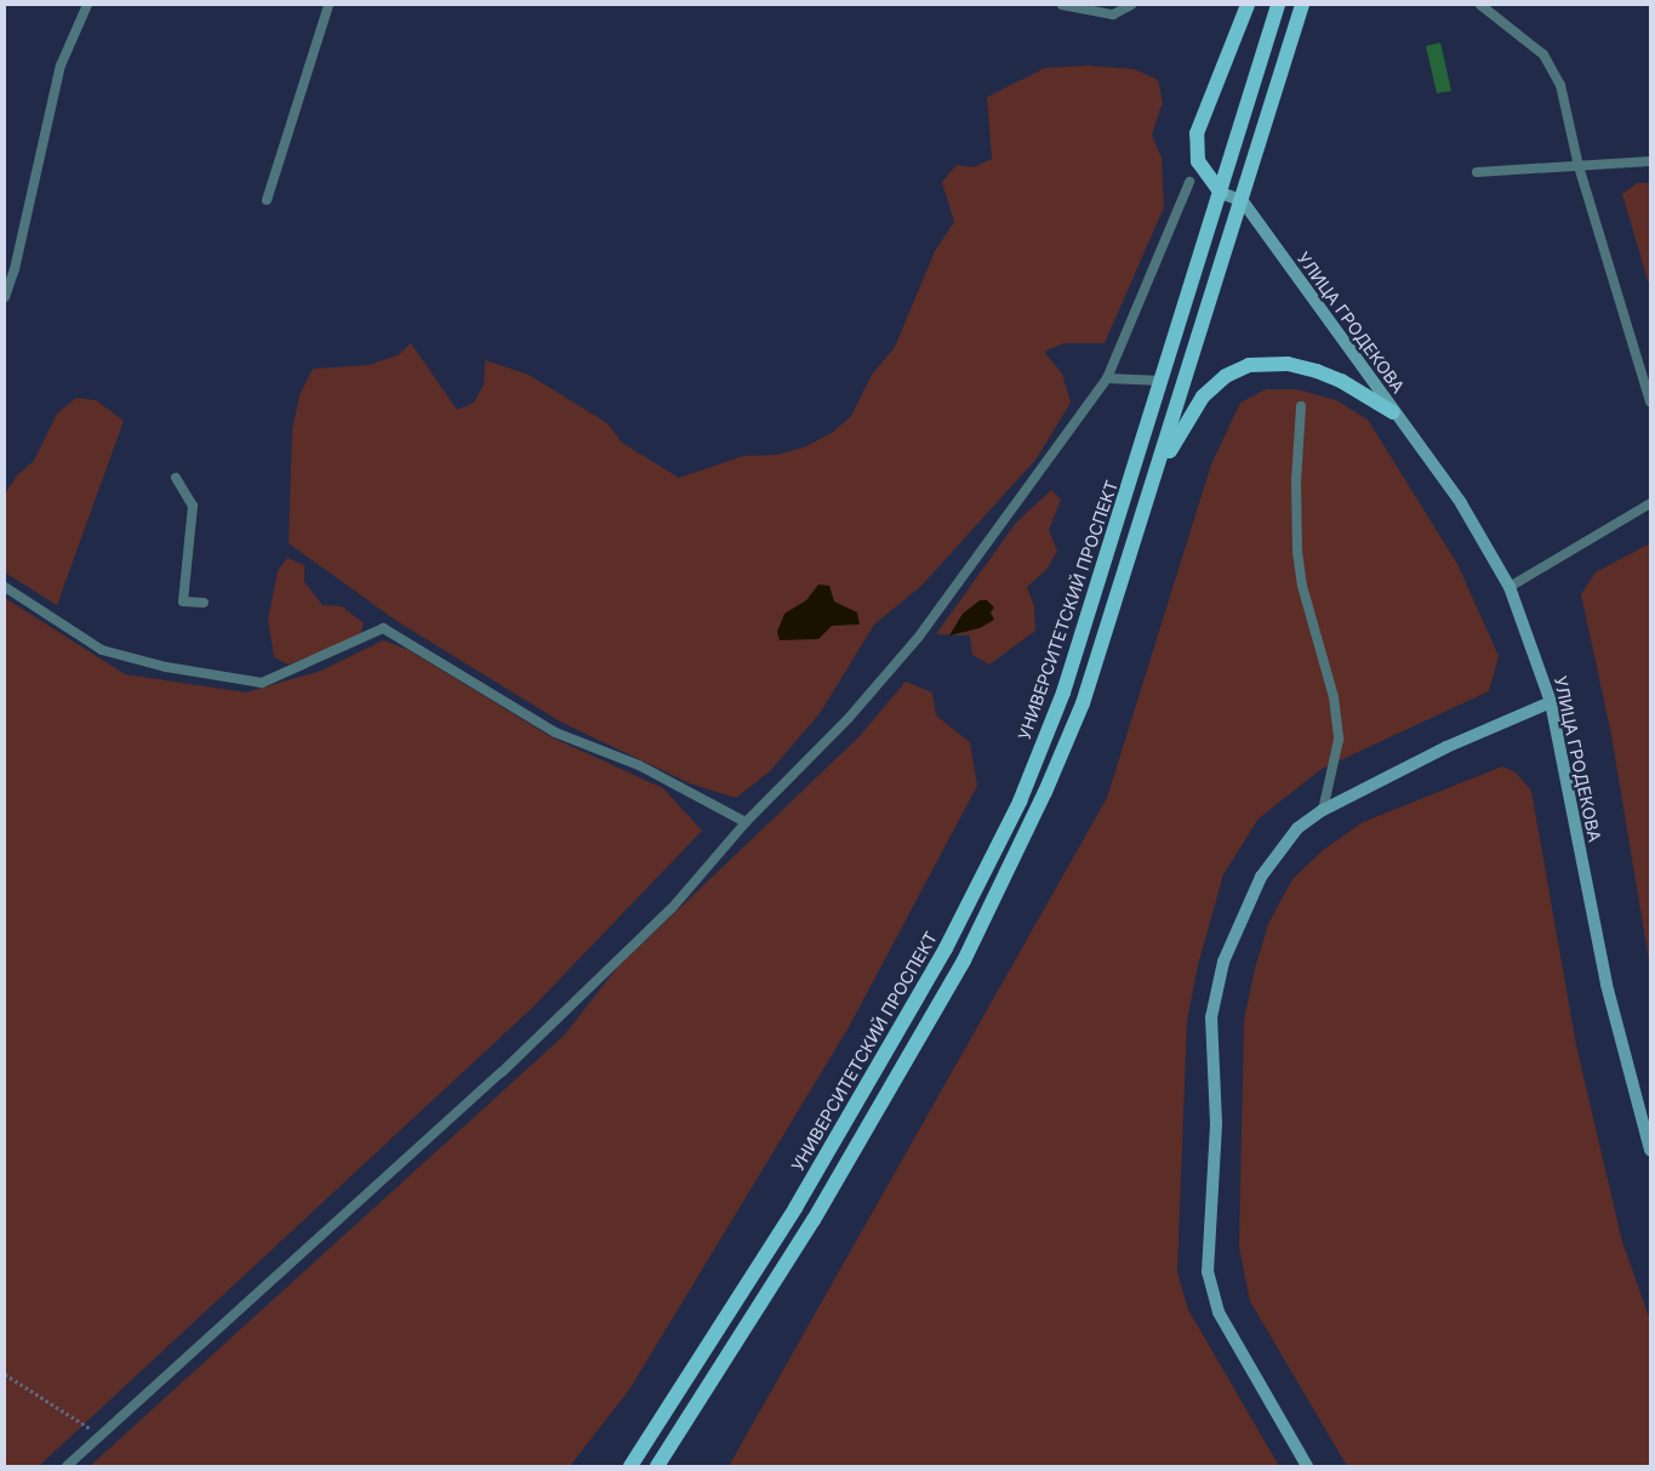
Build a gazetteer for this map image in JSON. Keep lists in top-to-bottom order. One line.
{"streets":{"main road":["УЛИЦА ГРОДЕКОВА","УНИВЕРСИТЕТСКИЙ ПРОСПЕКТ"]}}
